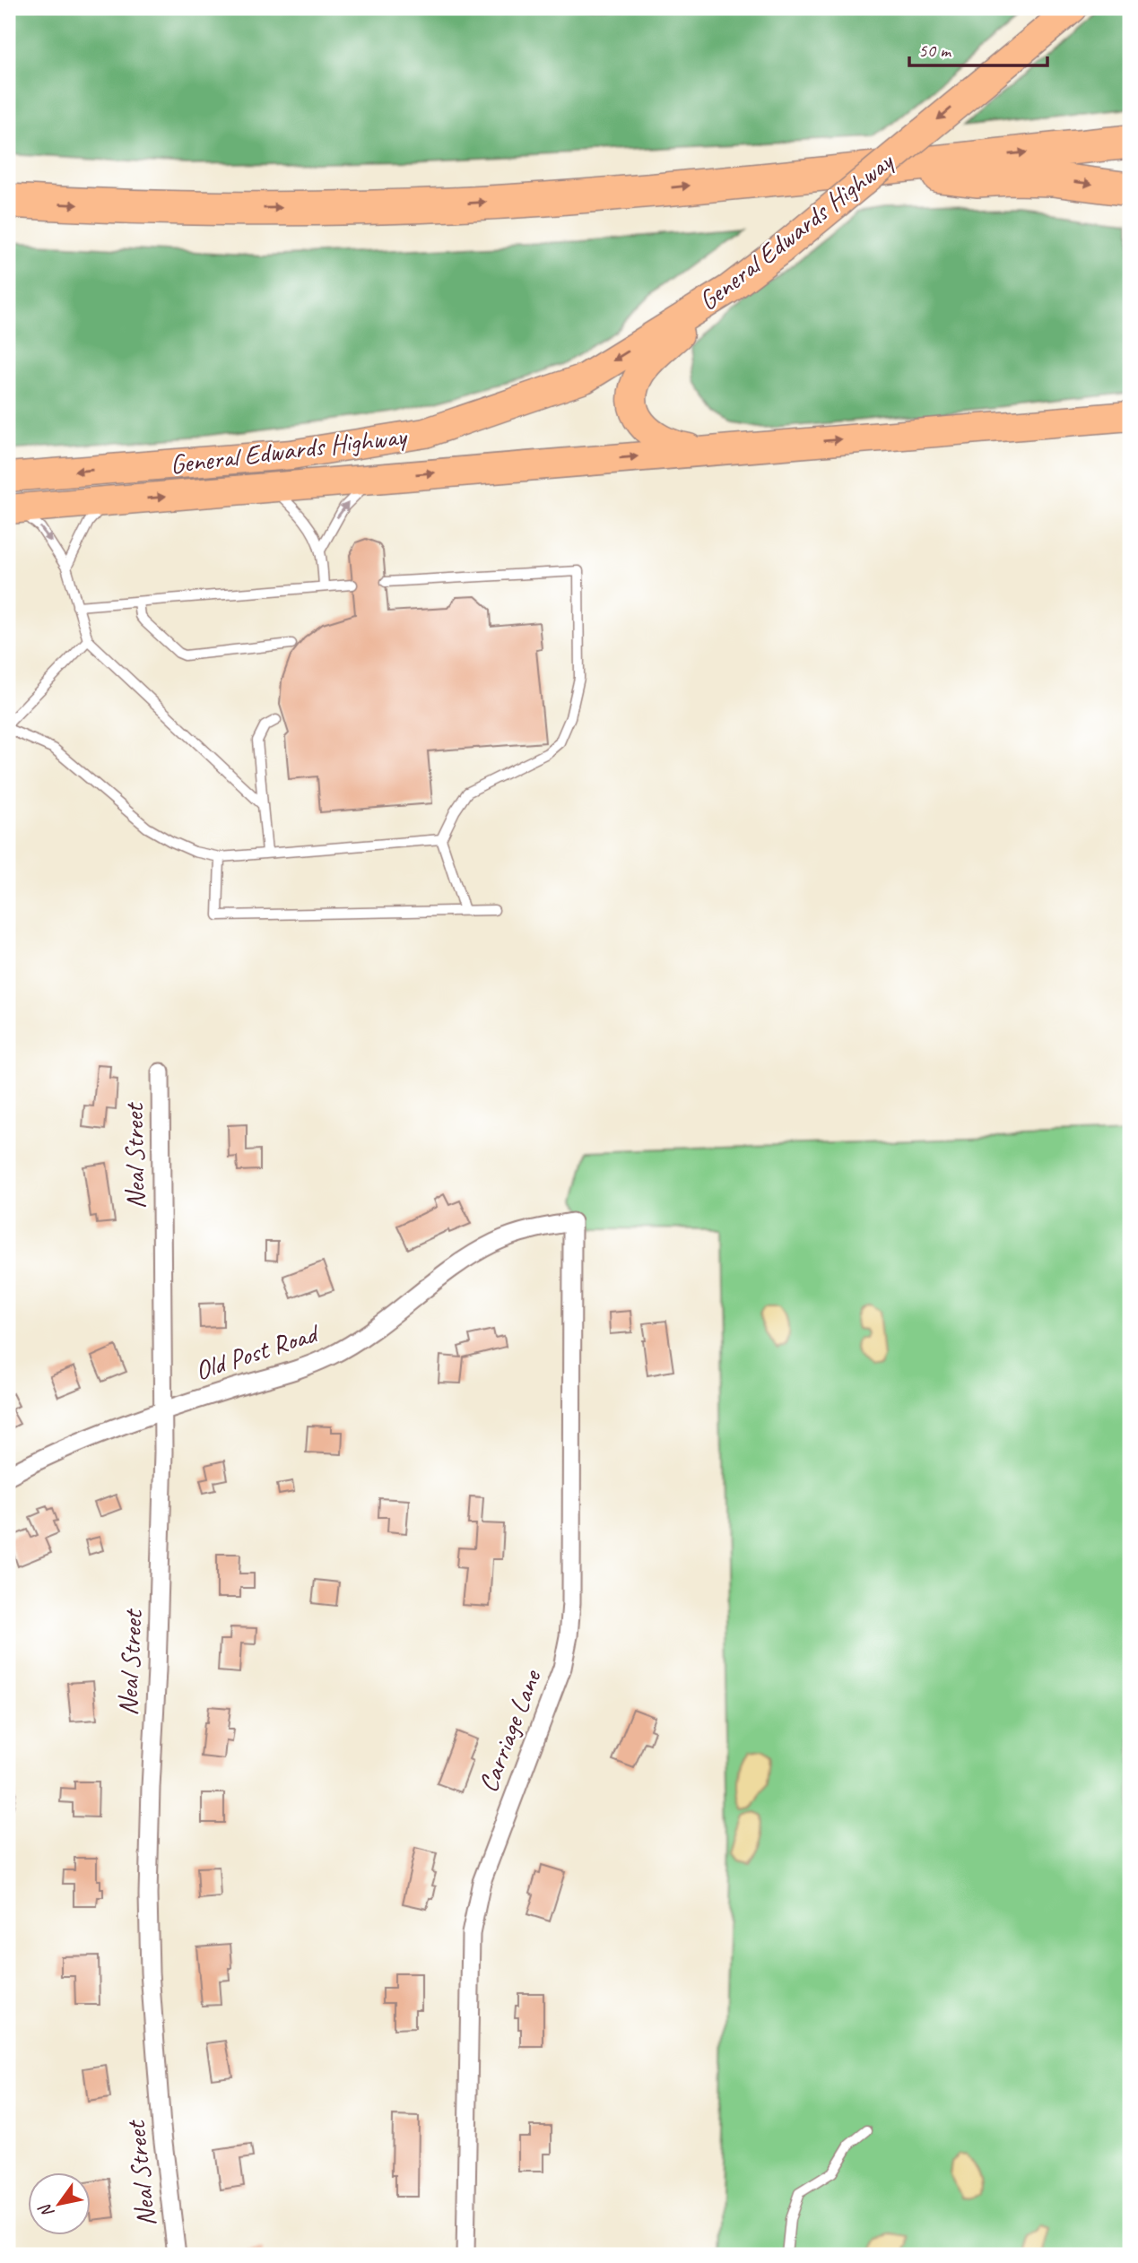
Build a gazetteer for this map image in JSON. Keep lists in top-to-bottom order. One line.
{"streets":{"main road":["General Edwards Highway"],"street":["Neal Street","Old Post Road","Carriage Lane"]},"crossings":[["Neal Street","Old Post Road"],["Old Post Road","Carriage Lane"]],"scale_bar":"50 m","north":"bottom left"}
